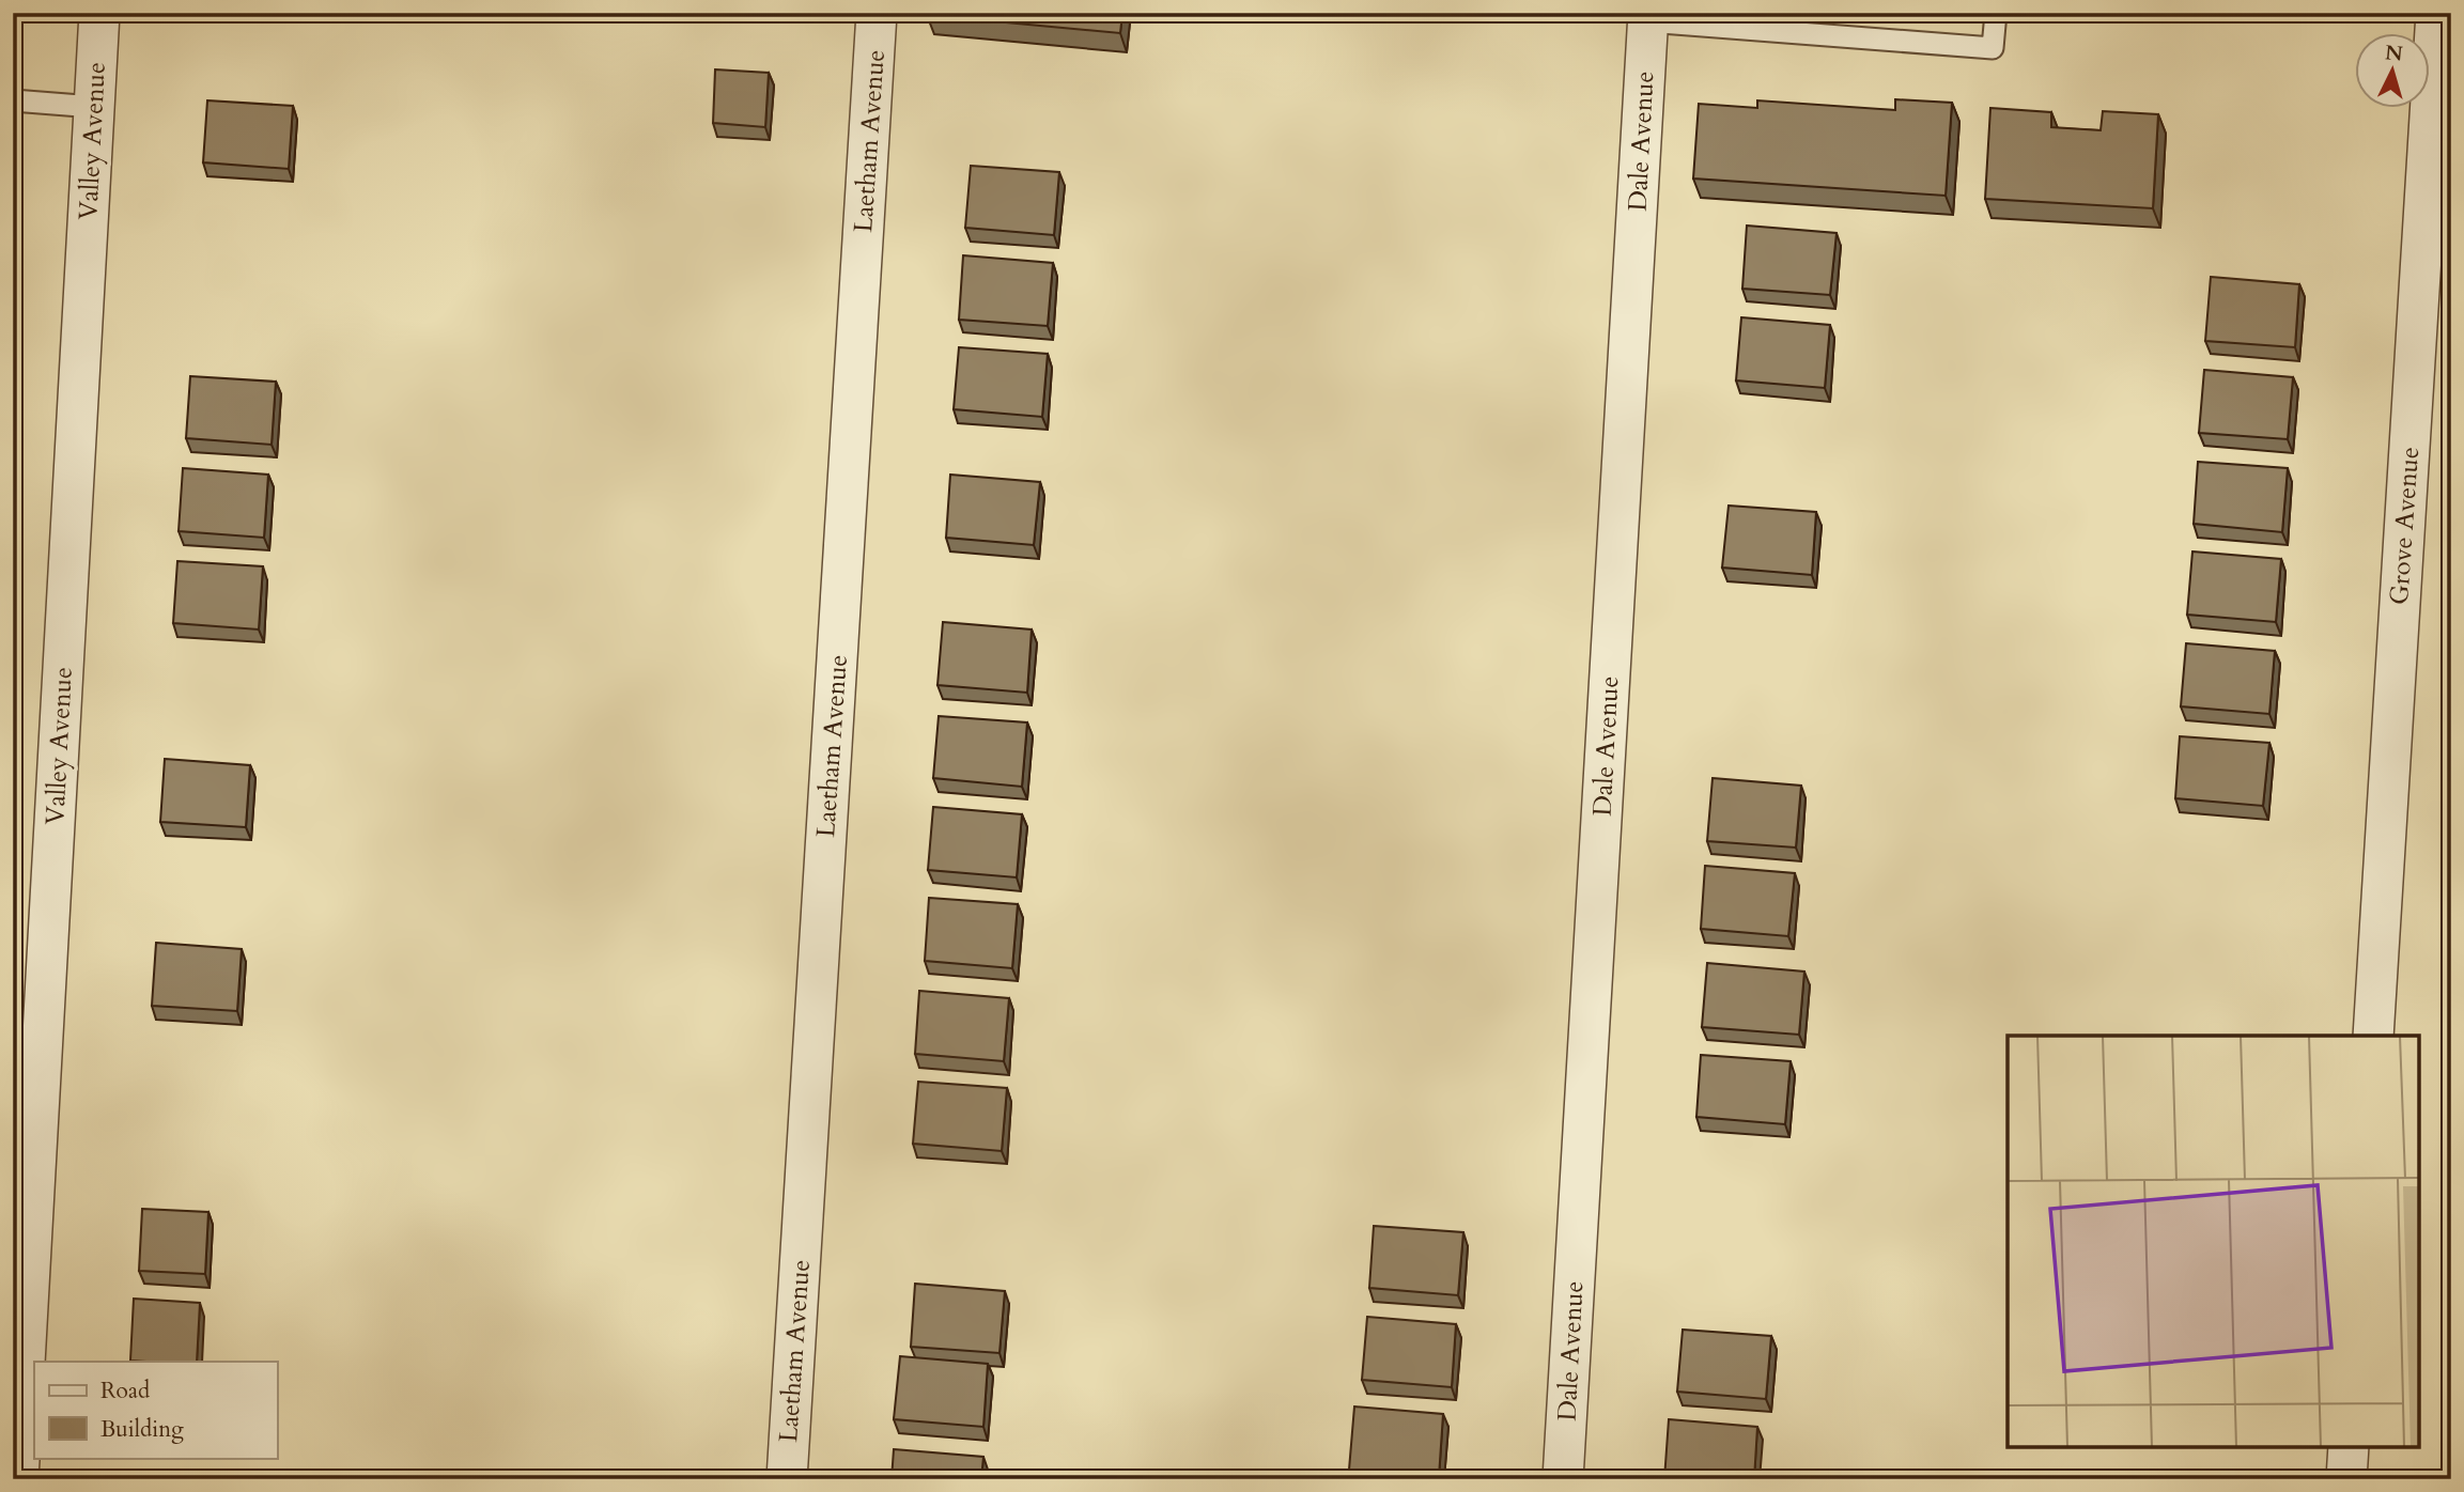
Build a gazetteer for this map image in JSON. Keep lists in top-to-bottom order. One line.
{"streets":{"street":["Valley Avenue","Laetham Avenue","Dale Avenue","Grove Avenue"]},"legend":["Road","Building"],"north":"top"}
